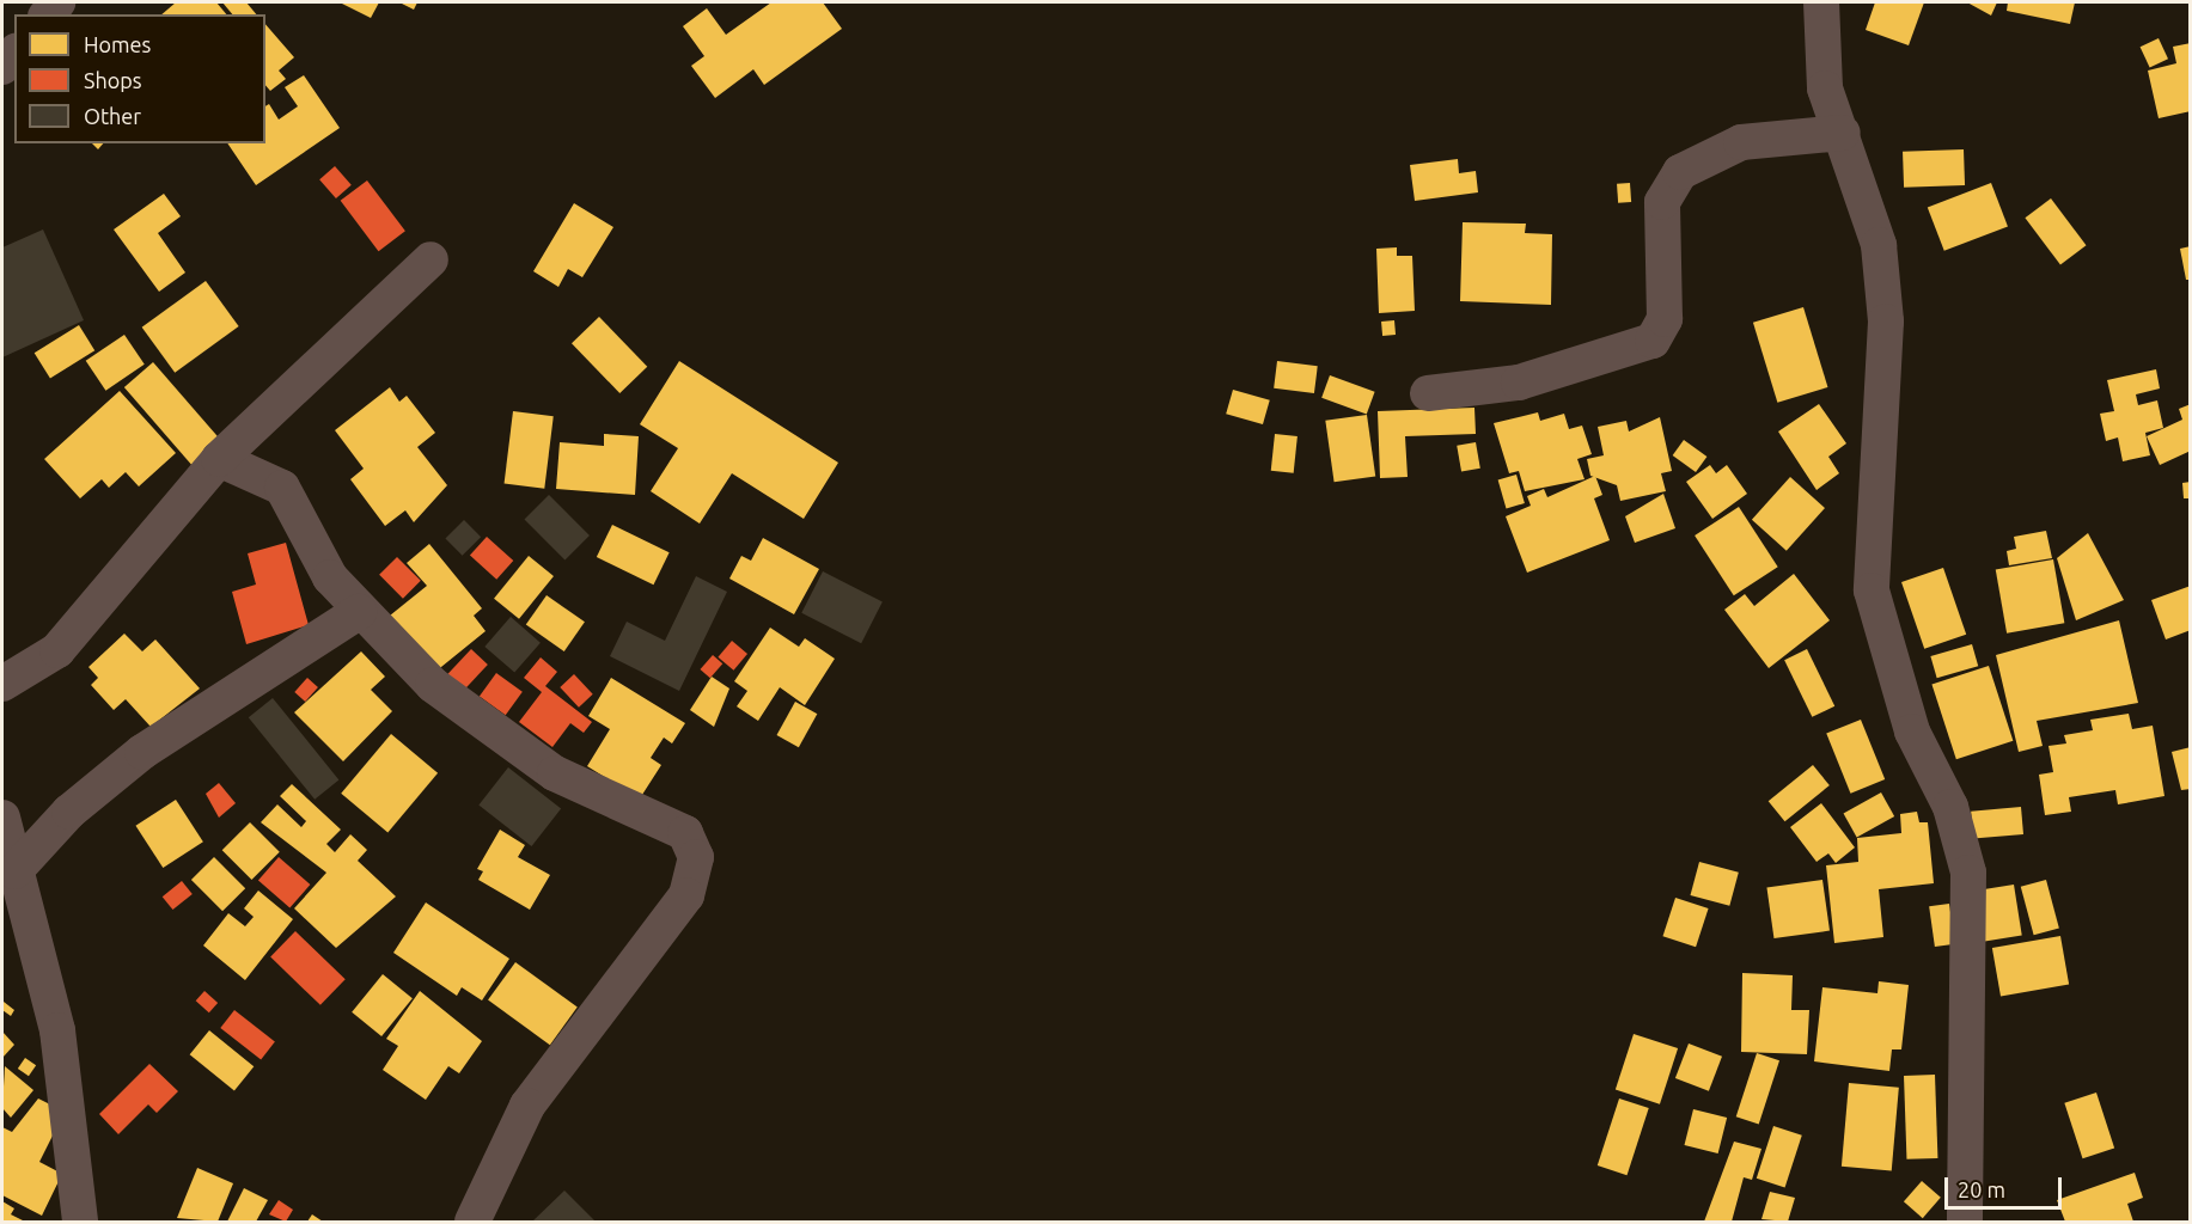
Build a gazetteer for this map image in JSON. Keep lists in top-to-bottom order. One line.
{"legend":["Homes","Shops","Other"],"scale_bar":"20 m"}
